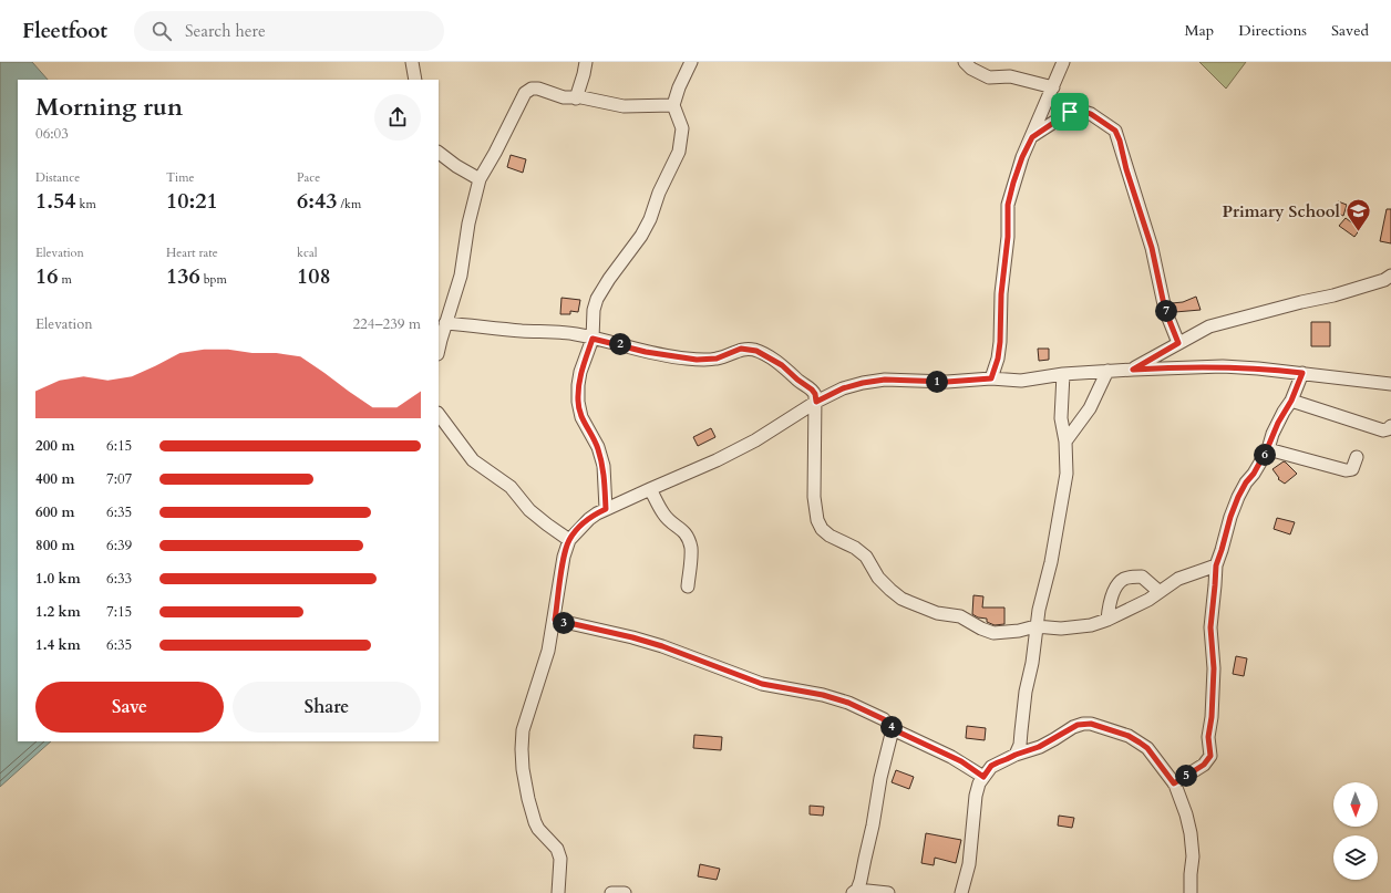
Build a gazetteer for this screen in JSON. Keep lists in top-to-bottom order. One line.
{"places":{"school or university":["Primary School"]},"north":"bottom","page":{"header":"Fleetfoot","search":"Search here","nav":["Map","Directions","Saved"],"heading":["Morning run","06:03"],"stats":[["Distance","1.54 km"],["Time","10:21"],["Pace","6:43 /km"],["Elevation","16 m"],["Heart rate","136 bpm"],["kcal","108"]],"pins":["7","2","1","6","3","4","5"],"chart":["Elevation","224–239 m"],"list":[{"name":"200 m","note":"6:15"},{"name":"400 m","note":"7:07"},{"name":"600 m","note":"6:35"},{"name":"800 m","note":"6:39"},{"name":"1.0 km","note":"6:33"},{"name":"1.2 km","note":"7:15"},{"name":"1.4 km","note":"6:35"}],"buttons":["Save","Share"]}}
